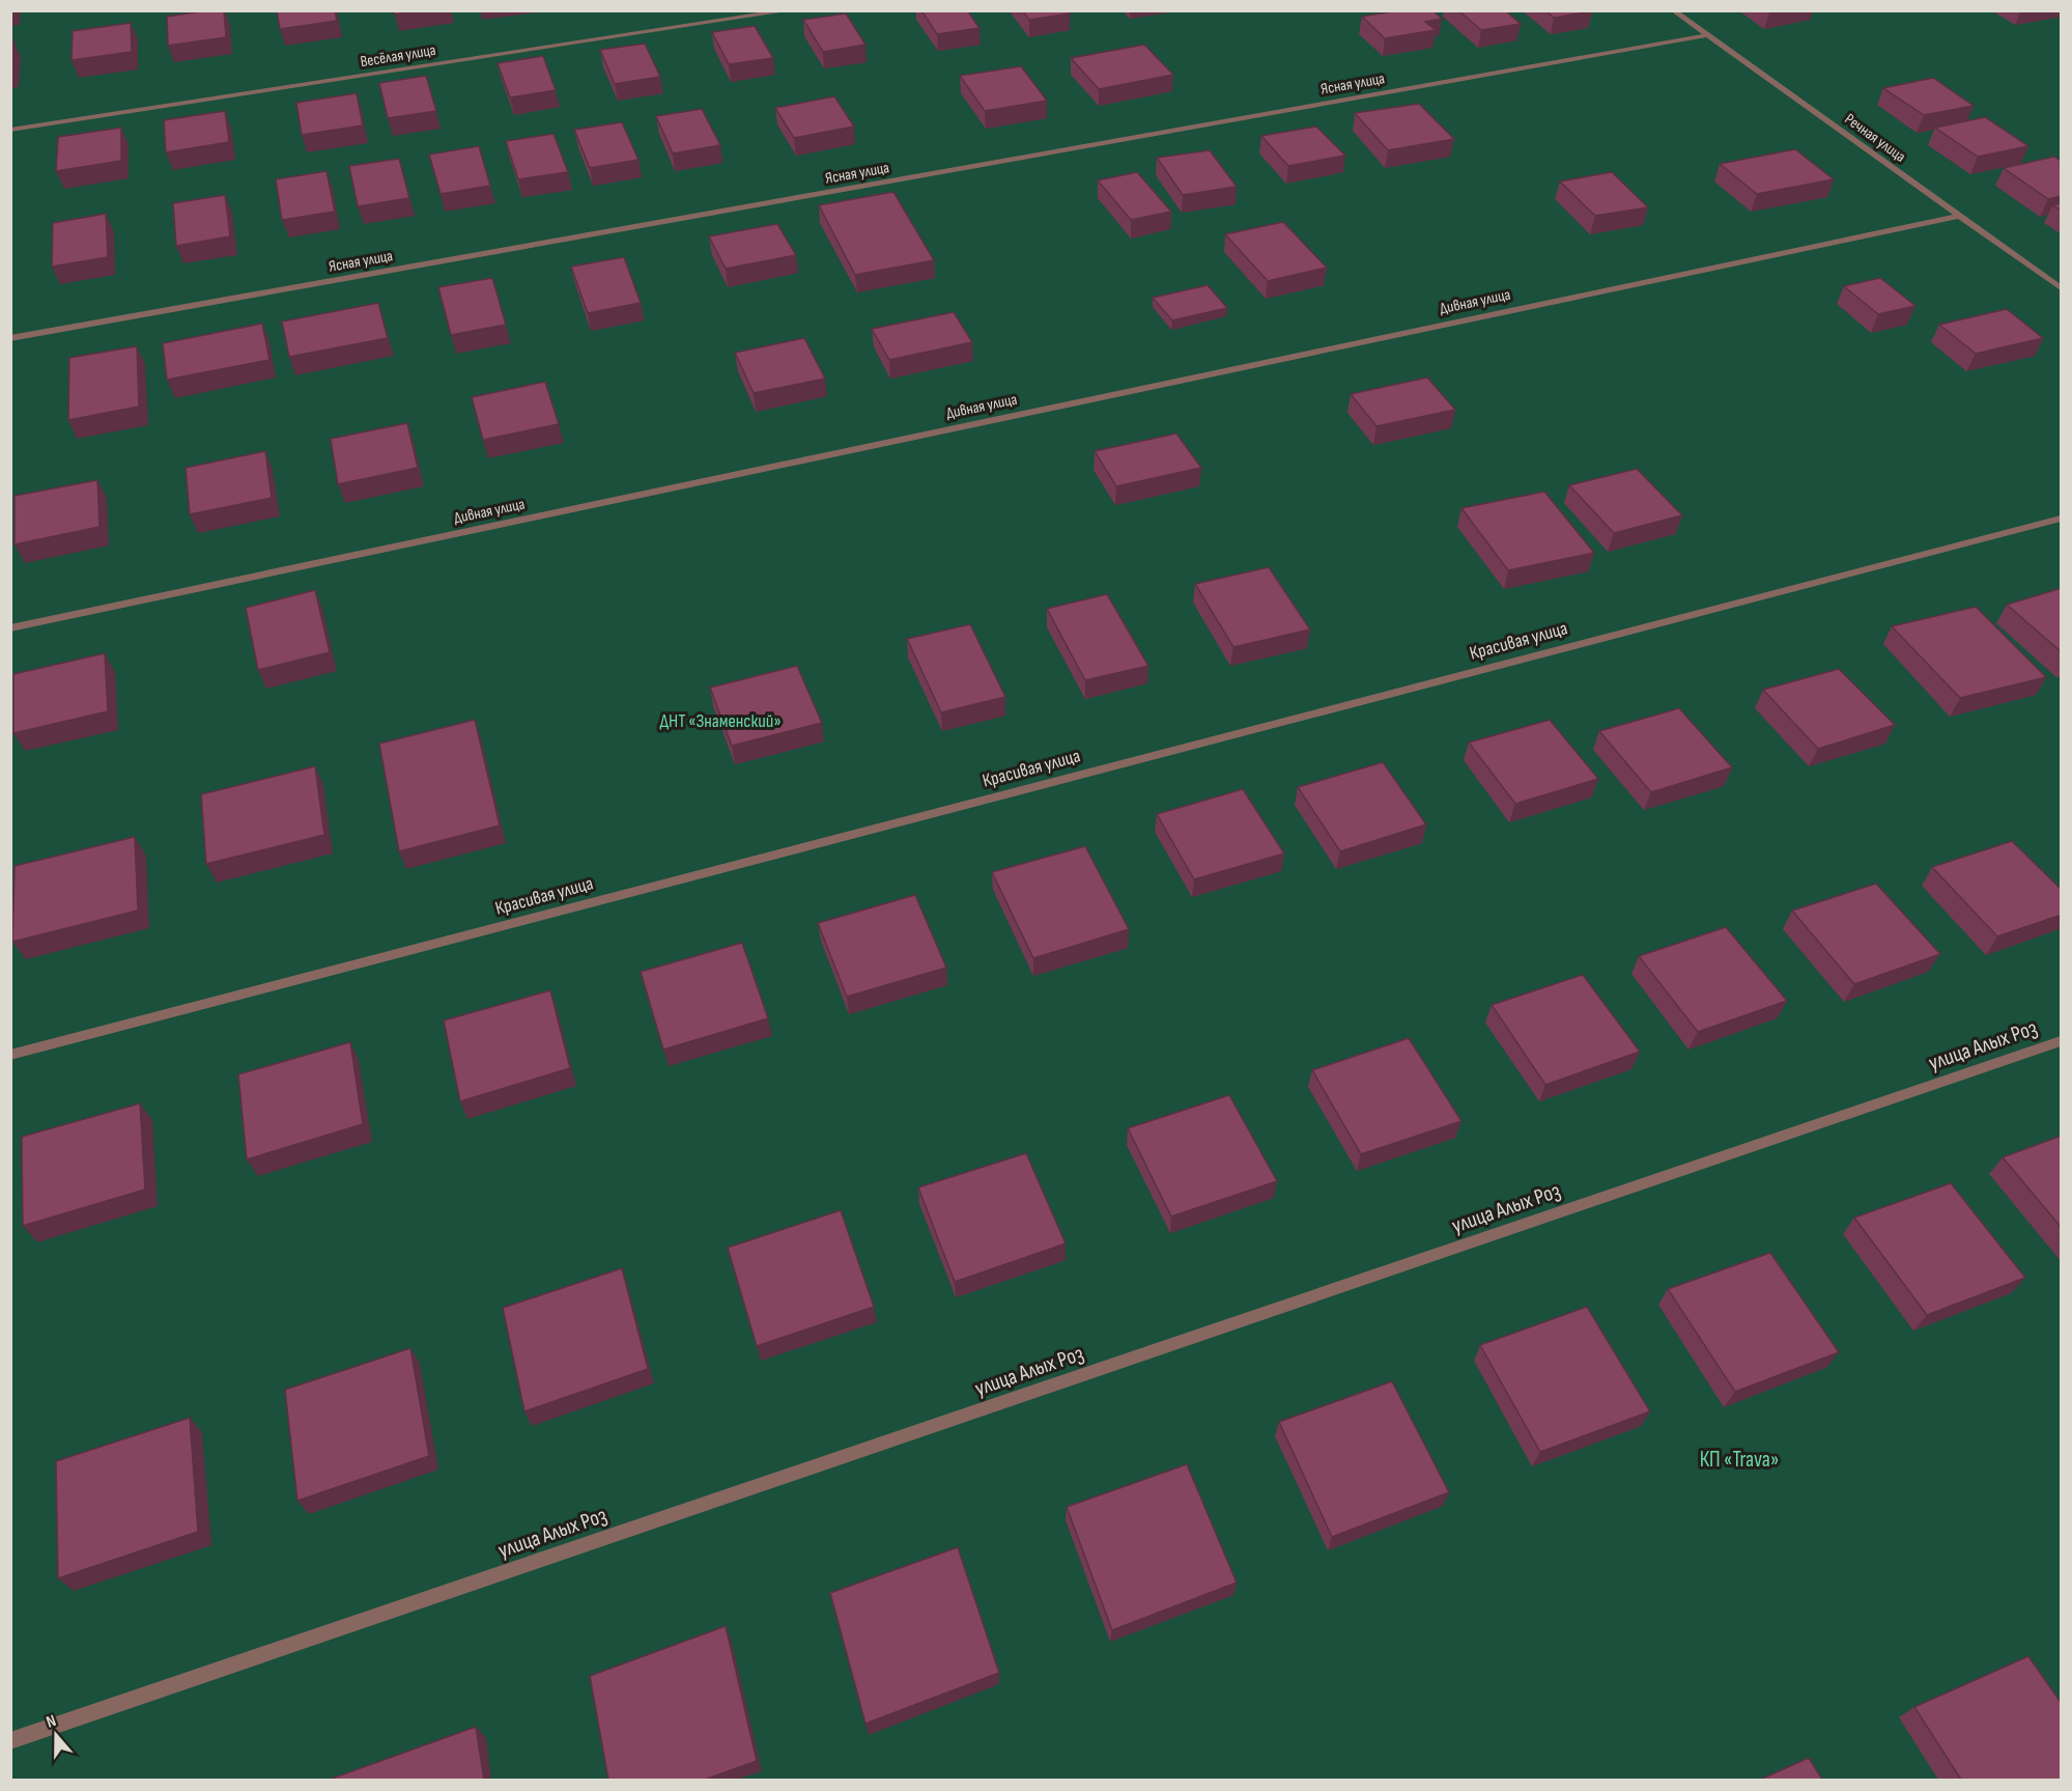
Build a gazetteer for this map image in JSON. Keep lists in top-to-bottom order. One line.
{"streets":{"street":["Весёлая улица","Ясная улица","Речная улица","Дивная улица","Красивая улица","улица Алых Роз"]},"crossings":[["Ясная улица","Речная улица"],["Речная улица","Дивная улица"]],"parks":["ДНТ «Знаменский»","КП «Trava»"],"north":"top"}
